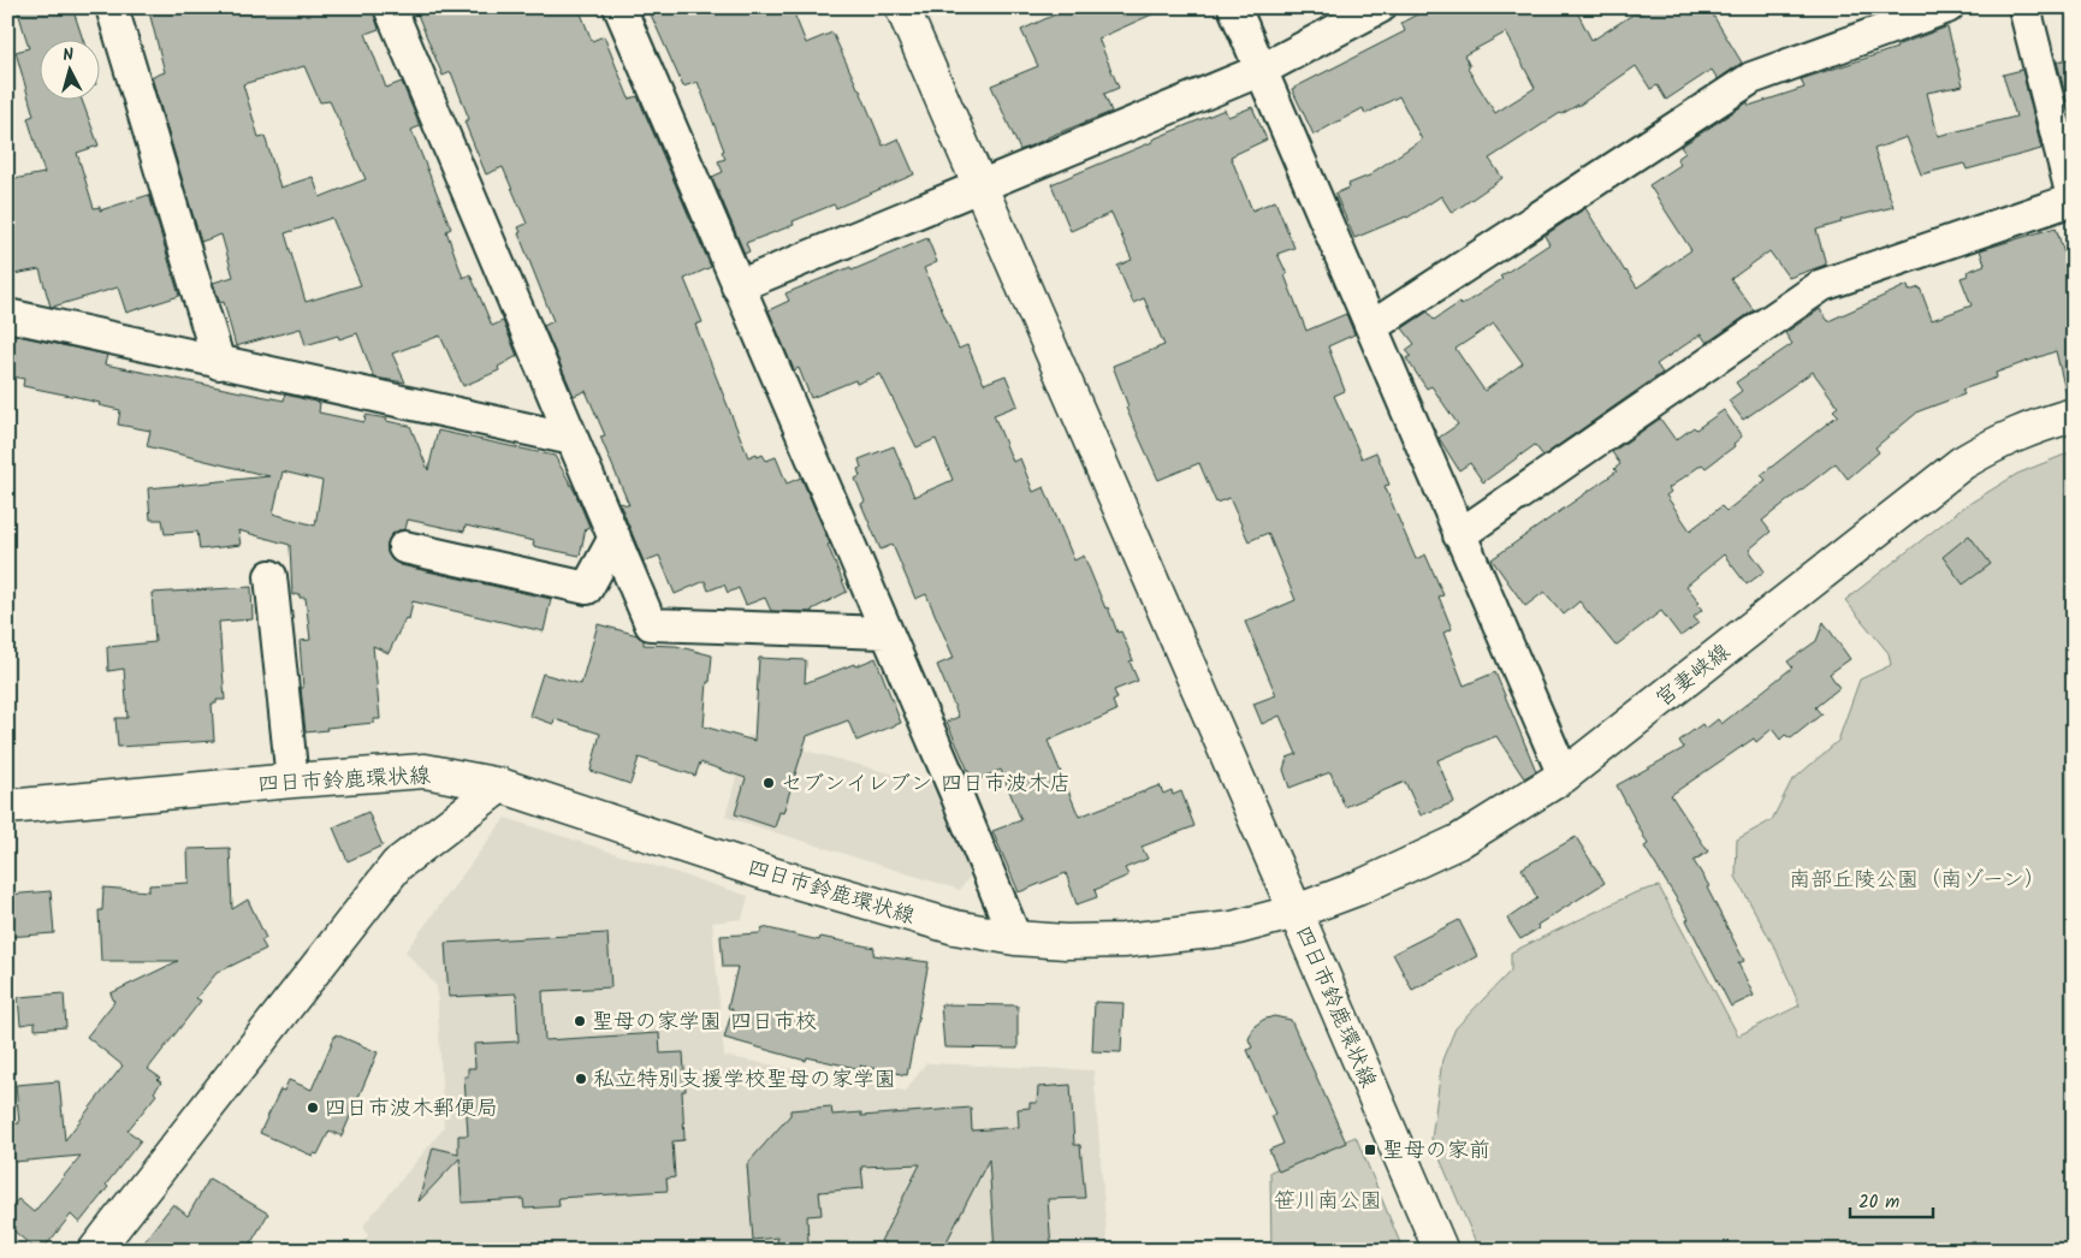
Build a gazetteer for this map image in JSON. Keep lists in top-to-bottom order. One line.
{"streets":{"main road":["宮妻峡線","四日市鈴鹿環状線"]},"crossings":[["宮妻峡線","四日市鈴鹿環状線"]],"parks":["南部丘陵公園（南ゾーン）","笹川南公園"],"places":{"other":["セブンイレブン 四日市波木店","聖母の家学園 四日市校","私立特別支援学校聖母の家学園","四日市波木郵便局"],"transit":["聖母の家前"]},"scale_bar":"20 m","north":"top"}
